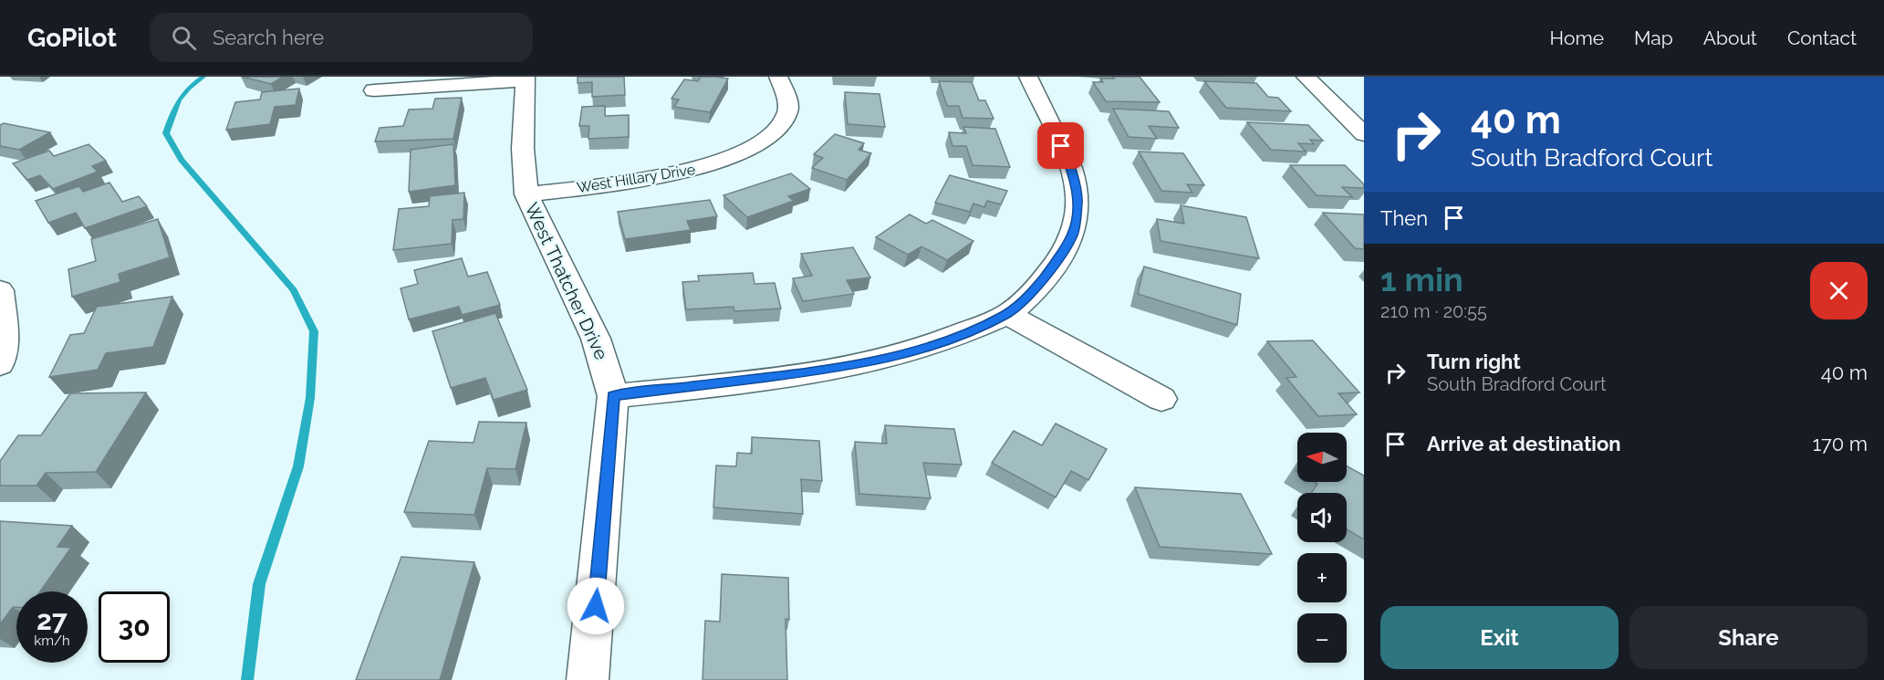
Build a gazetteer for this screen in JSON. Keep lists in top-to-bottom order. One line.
{"streets":{"street":["West Hillary Drive","West Thatcher Drive"]},"crossings":[["West Hillary Drive","West Thatcher Drive"]],"north":"left","page":{"header":"GoPilot","search":"Search here","nav":["Home","Map","About","Contact"],"turn":["40 m","South Bradford Court"],"then":"Then","heading":["1 min","210 m · 20:55"],"list":[{"name":"Turn right","note":"South Bradford Court","value":"40 m"},{"name":"Arrive at destination","value":"170 m"}],"map_buttons":["+","−"],"speed":"27 km/h","limit":"30","buttons":["Exit","Share"]}}
